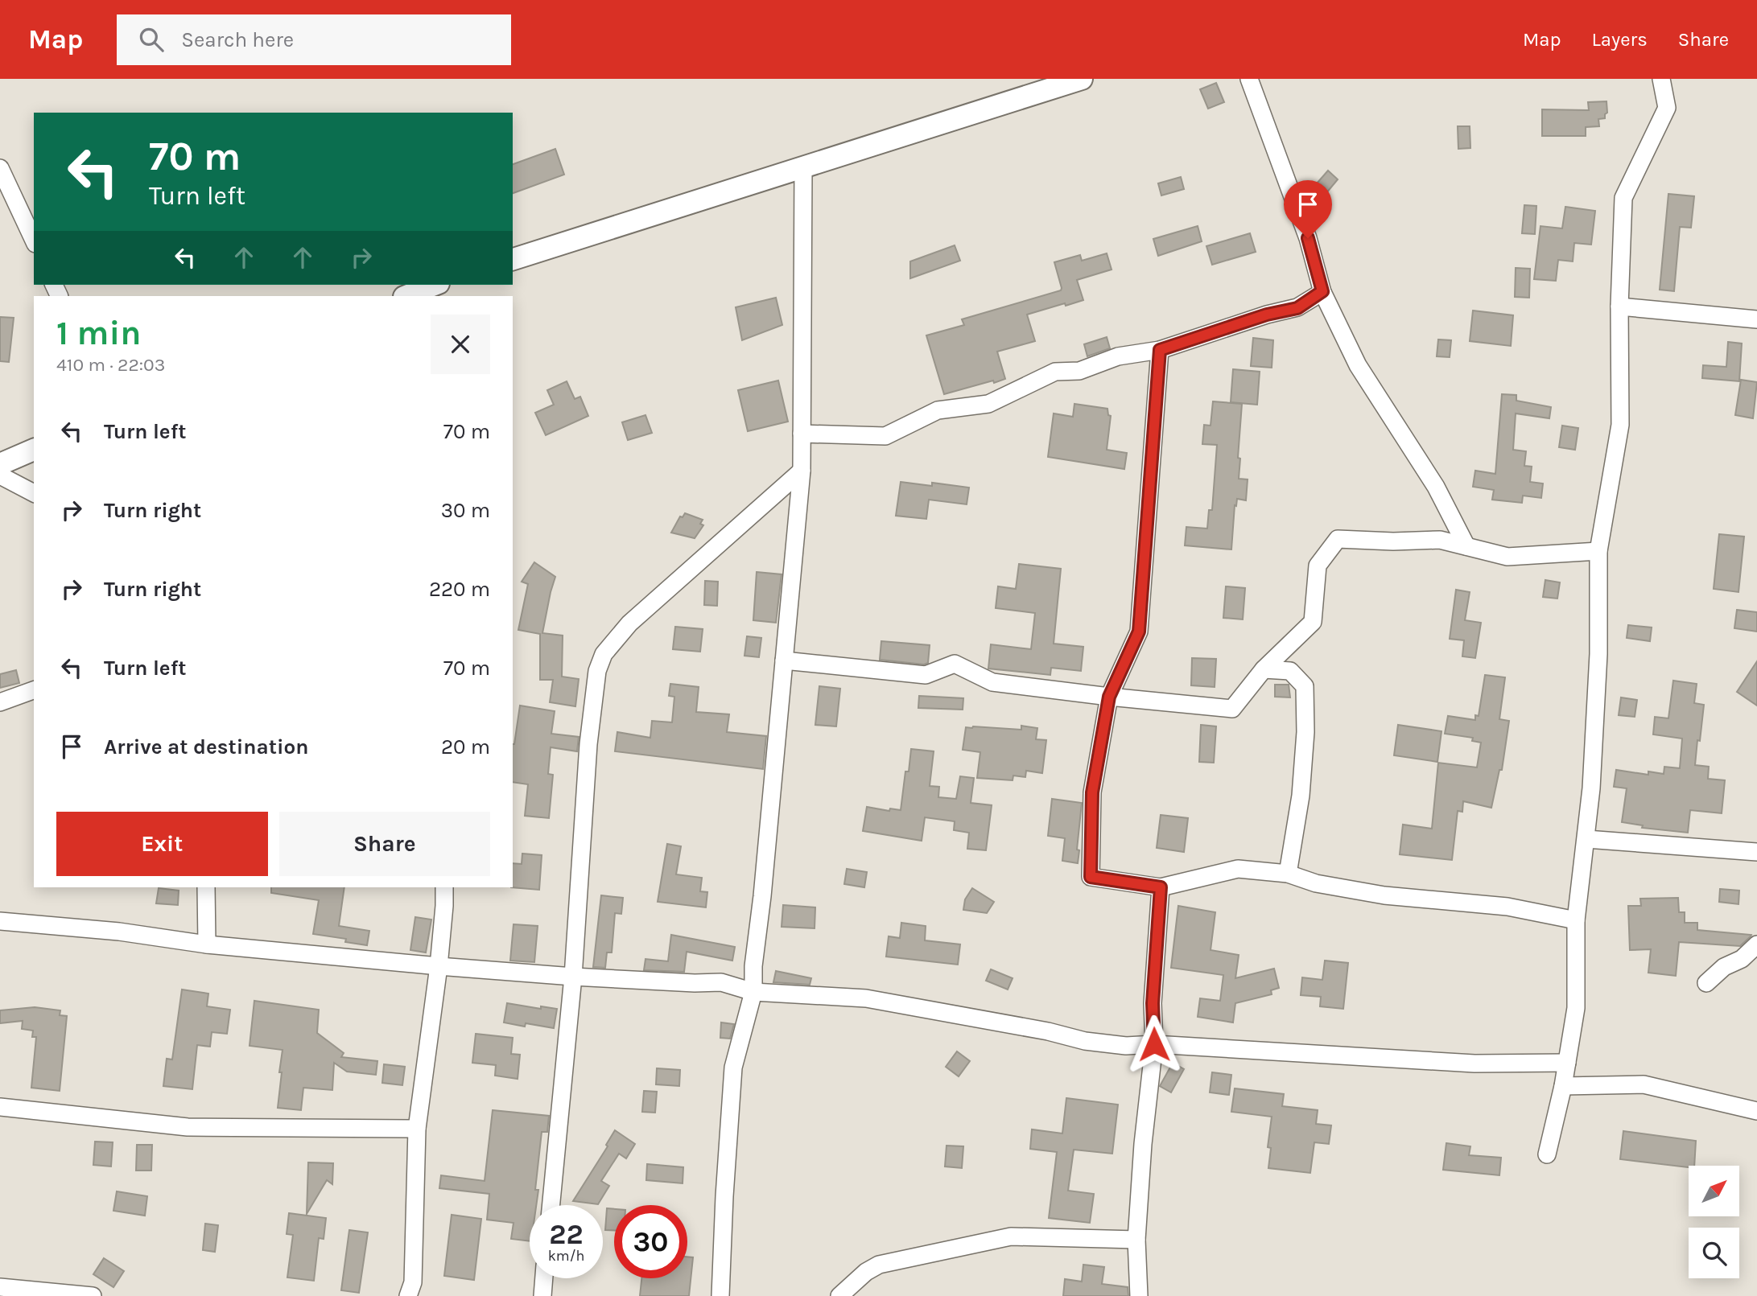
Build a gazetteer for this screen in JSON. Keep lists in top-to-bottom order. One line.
{"north":"top right","page":{"header":"Map","search":"Search here","nav":["Map","Layers","Share"],"turn":["70 m","Turn left"],"heading":["1 min","410 m · 22:03"],"list":[{"name":"Turn left","value":"70 m"},{"name":"Turn right","value":"30 m"},{"name":"Turn right","value":"220 m"},{"name":"Turn left","value":"70 m"},{"name":"Arrive at destination","value":"20 m"}],"buttons":["Exit","Share"],"speed":"22 km/h","limit":"30"}}
